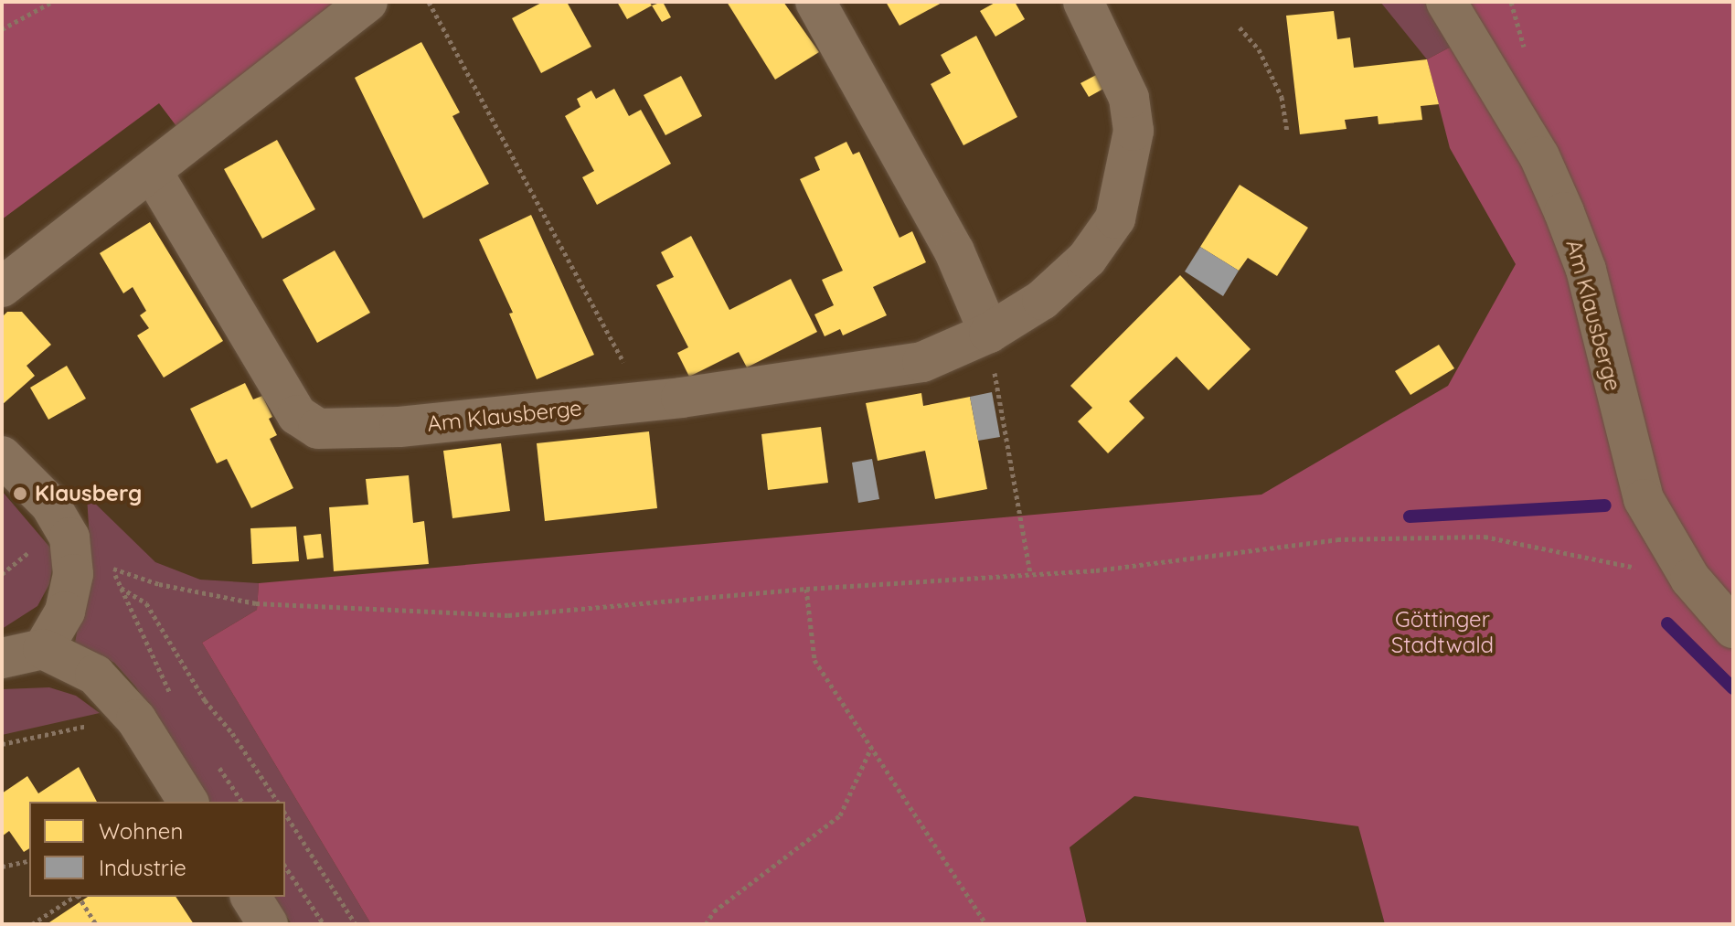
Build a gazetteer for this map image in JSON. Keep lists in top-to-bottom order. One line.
{"streets":{"street":["Am Klausberge"]},"parks":["Göttinger Stadtwald"],"places":["Klausberg"],"legend":["Wohnen","Industrie"]}
